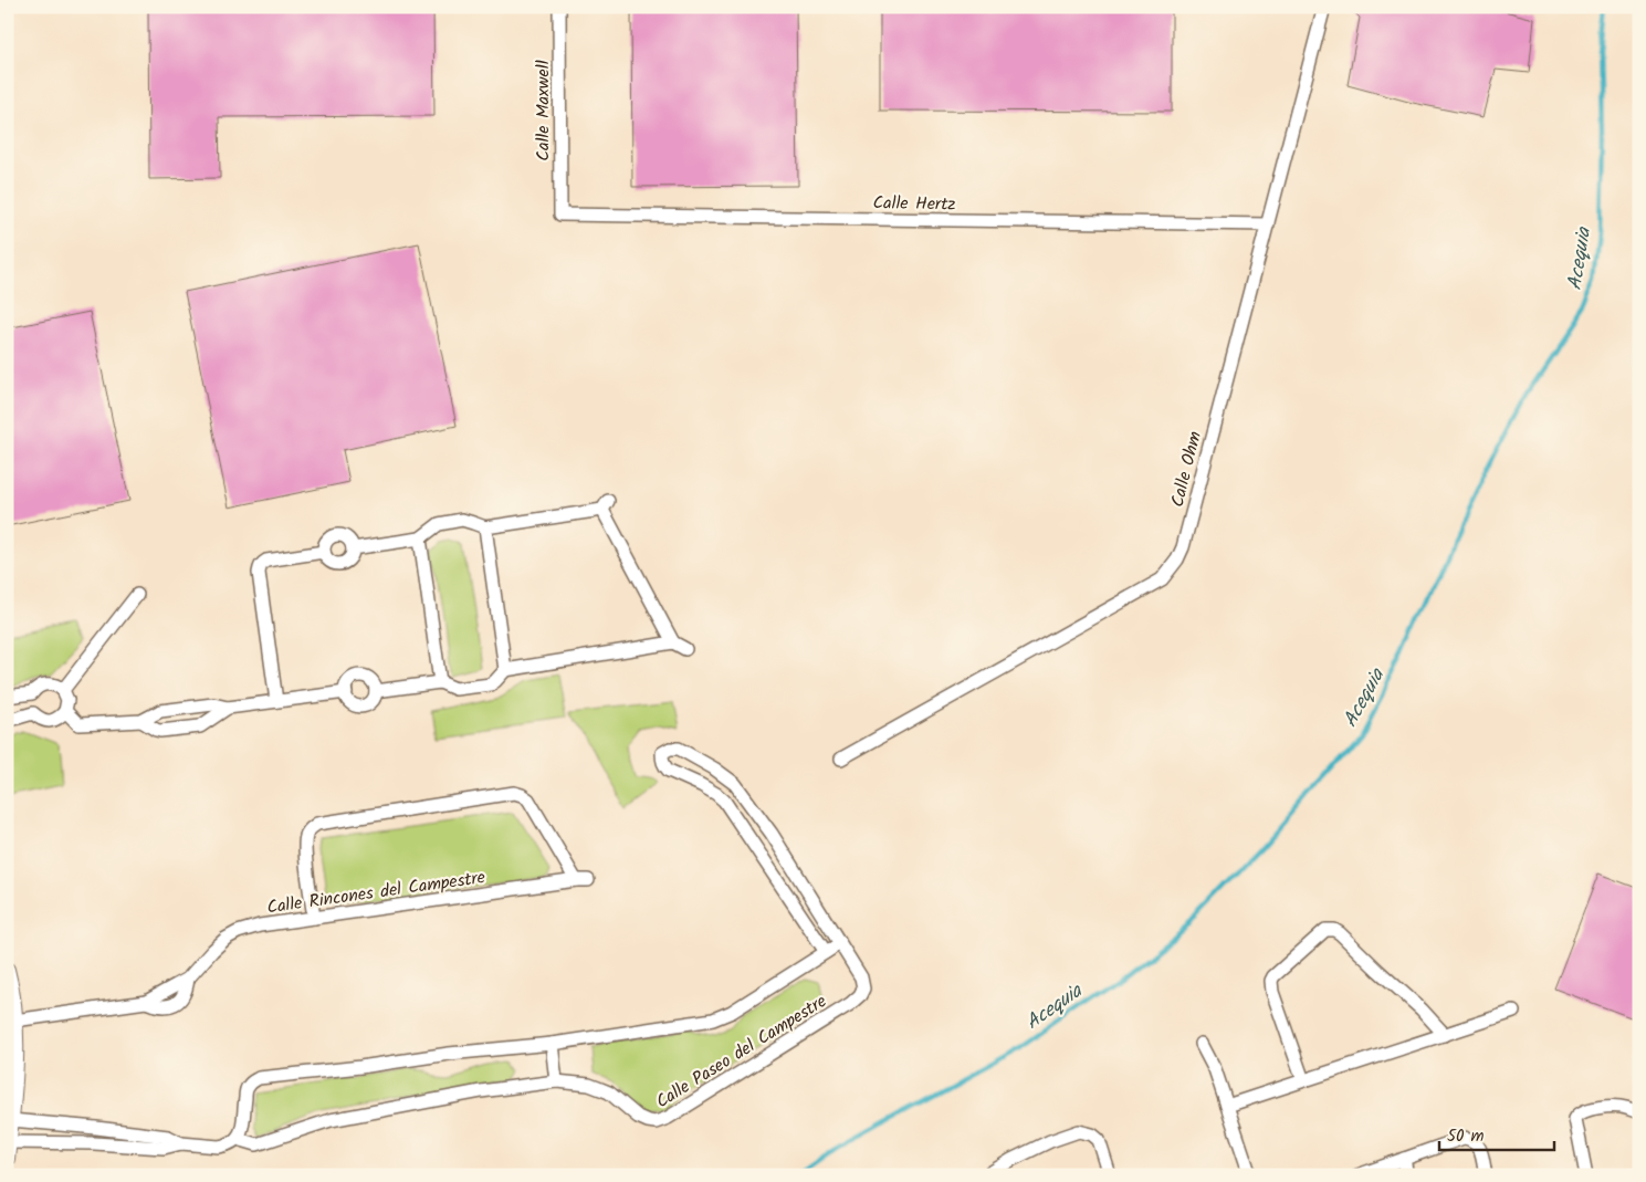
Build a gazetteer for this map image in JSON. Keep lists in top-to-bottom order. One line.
{"streets":{"street":["Calle Maxwell","Calle Hertz","Calle Ohm","Calle Rincones del Campestre","Calle Paseo del Campestre"]},"crossings":[["Calle Maxwell","Calle Hertz"],["Calle Hertz","Calle Ohm"]],"water":["Acequia"],"scale_bar":"50 m"}
